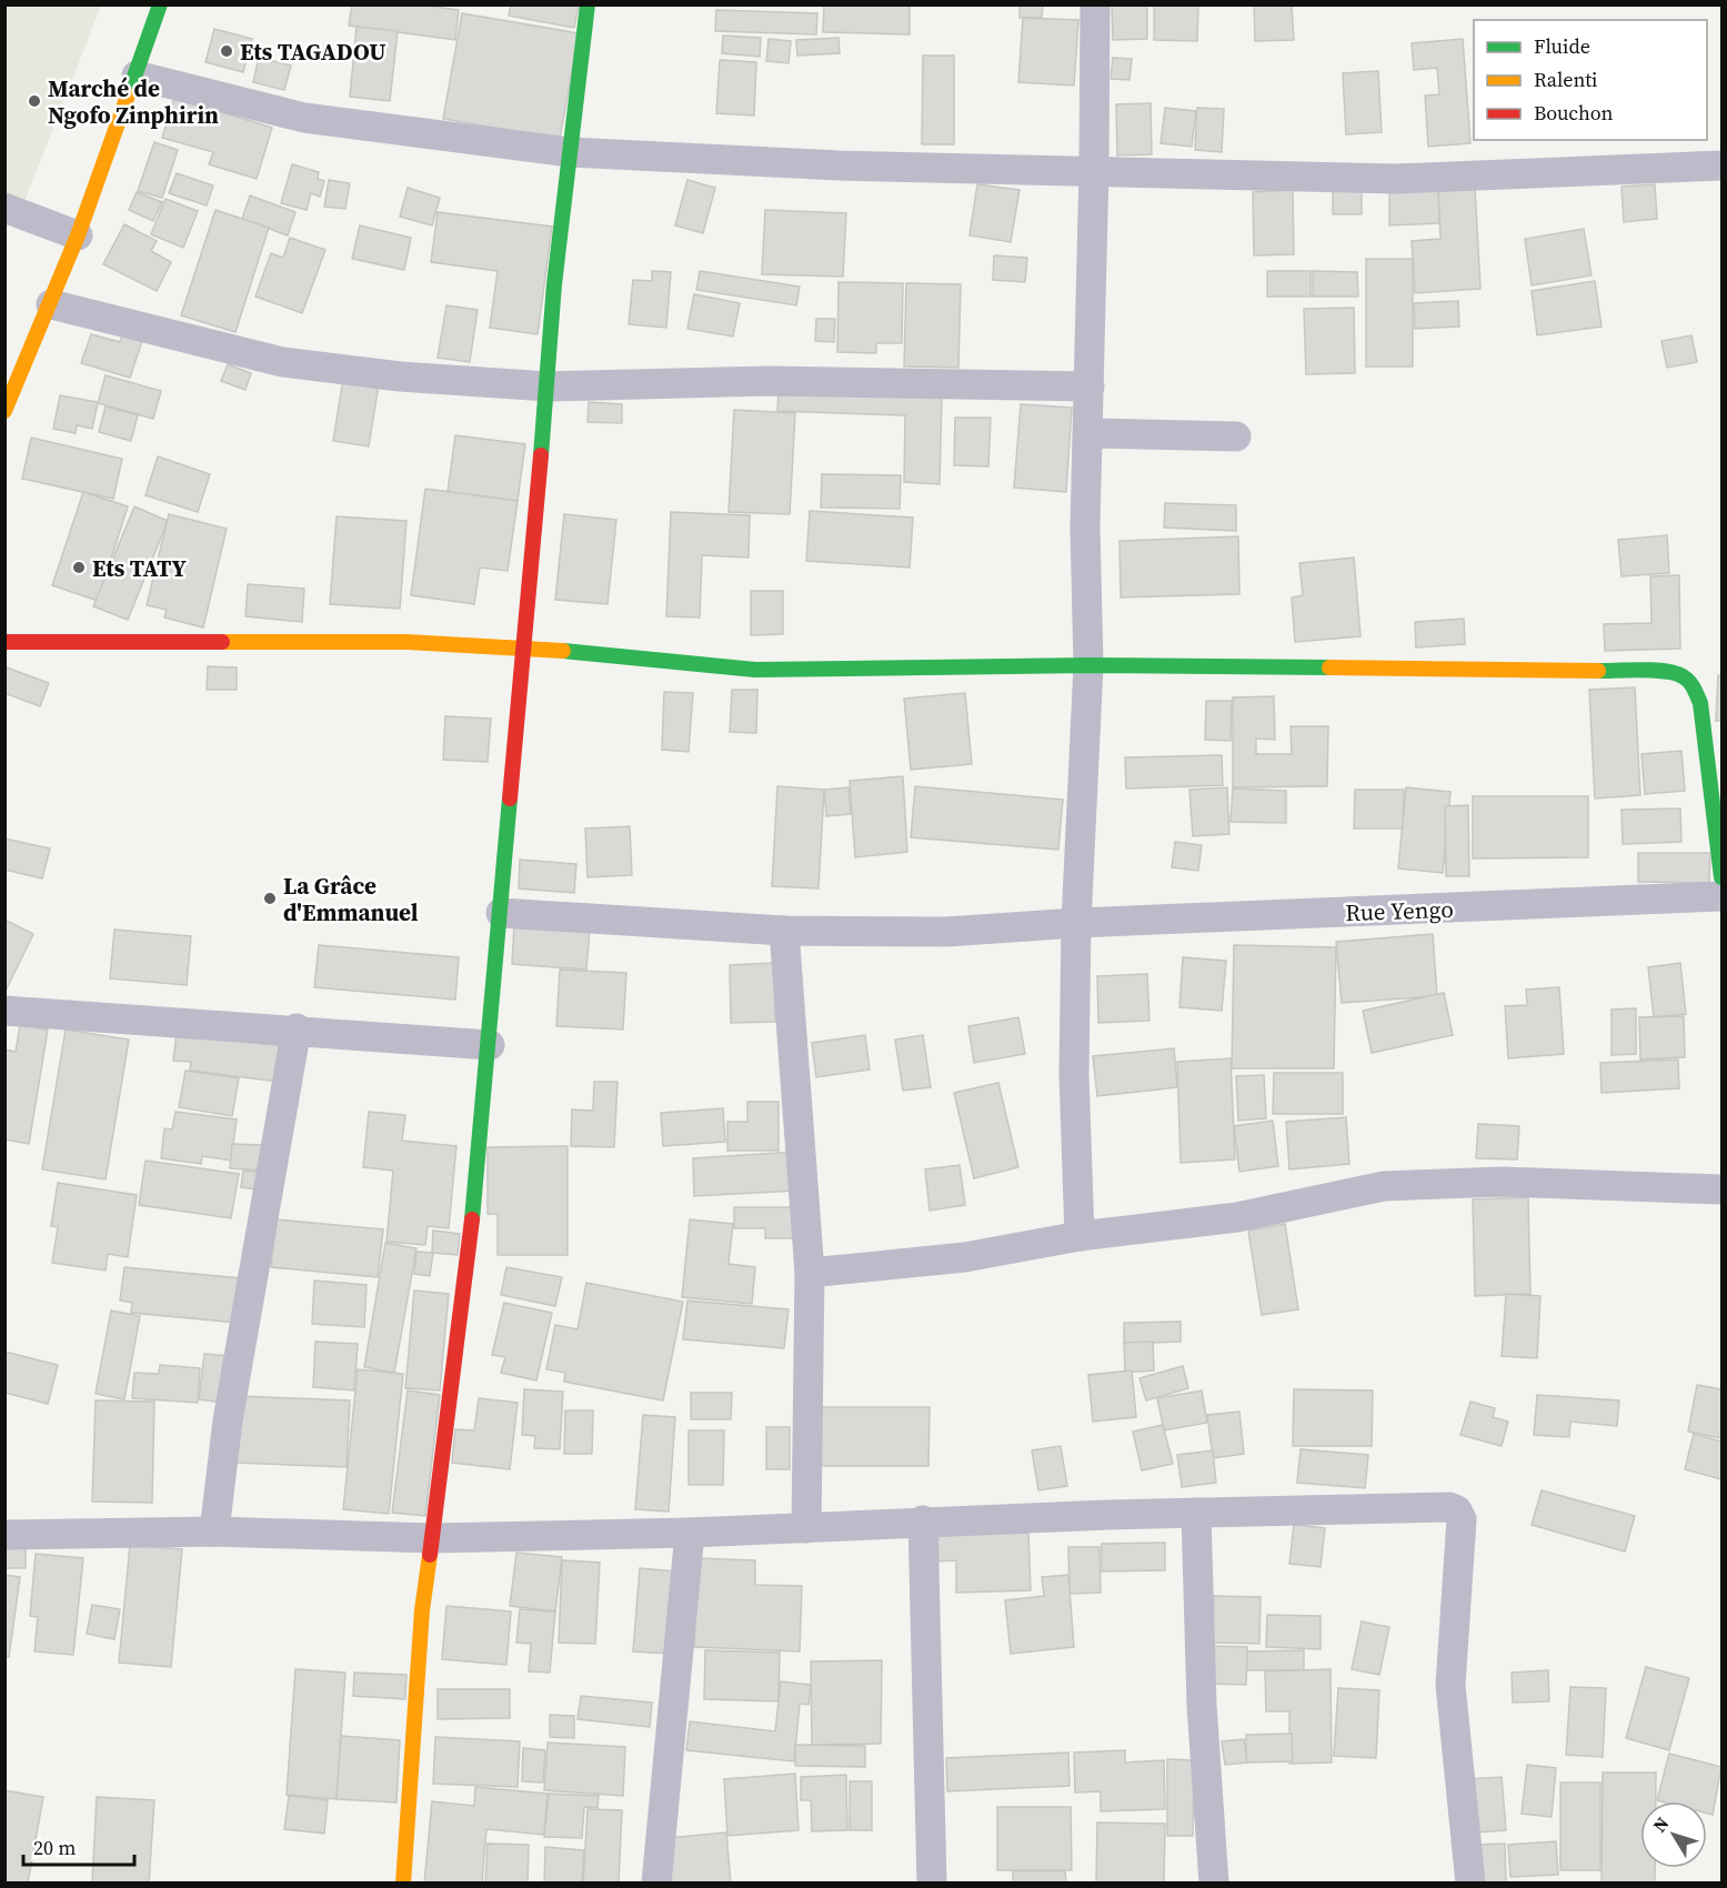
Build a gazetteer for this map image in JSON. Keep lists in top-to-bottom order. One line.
{"streets":{"street":["Rue Yengo"]},"places":["Ets TAGADOU","Marché de Ngofo Zinphirin","Ets TATY","La Grâce d'Emmanuel"],"legend":["Fluide","Ralenti","Bouchon"],"scale_bar":"20 m","north":"top left"}
